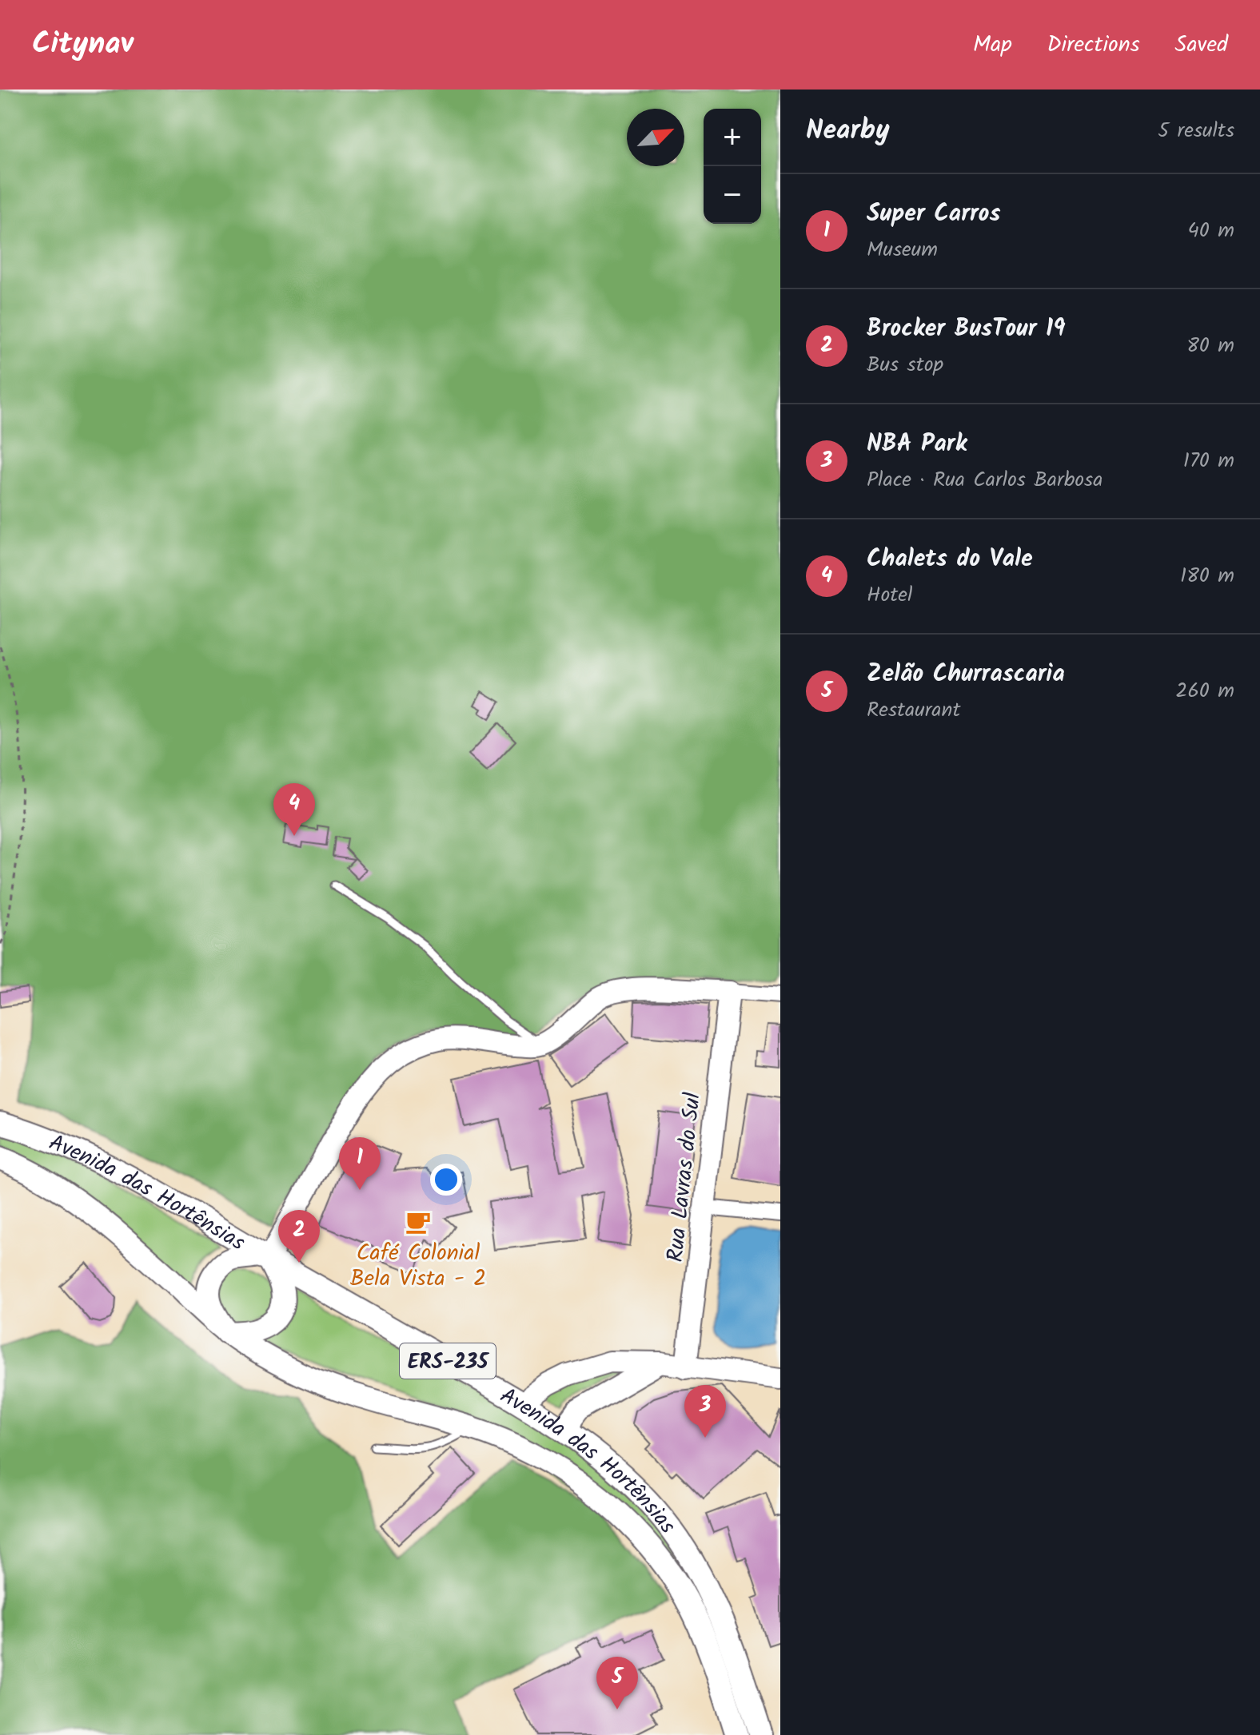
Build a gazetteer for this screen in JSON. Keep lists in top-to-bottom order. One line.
{"streets":{"main road":["Avenida das Hortênsias","ERS-235"],"street":["Rua Lavras do Sul"]},"places":{"cafe":["Café Colonial Bela Vista - 2"]},"north":"top right","page":{"header":"Citynav","nav":["Map","Directions","Saved"],"heading":["Nearby","5 results"],"map_buttons":["+","−"],"list":[{"mark":"1","name":"Super Carros","note":"Museum","value":"40 m"},{"mark":"2","name":"Brocker BusTour 19","note":"Bus stop","value":"80 m"},{"mark":"3","name":"NBA Park","note":"Place · Rua Carlos Barbosa","value":"170 m"},{"mark":"4","name":"Chalets do Vale","note":"Hotel","value":"180 m"},{"mark":"5","name":"Zelão Churrascaria","note":"Restaurant","value":"260 m"}],"pins":["4","1","2","3","5"]}}
